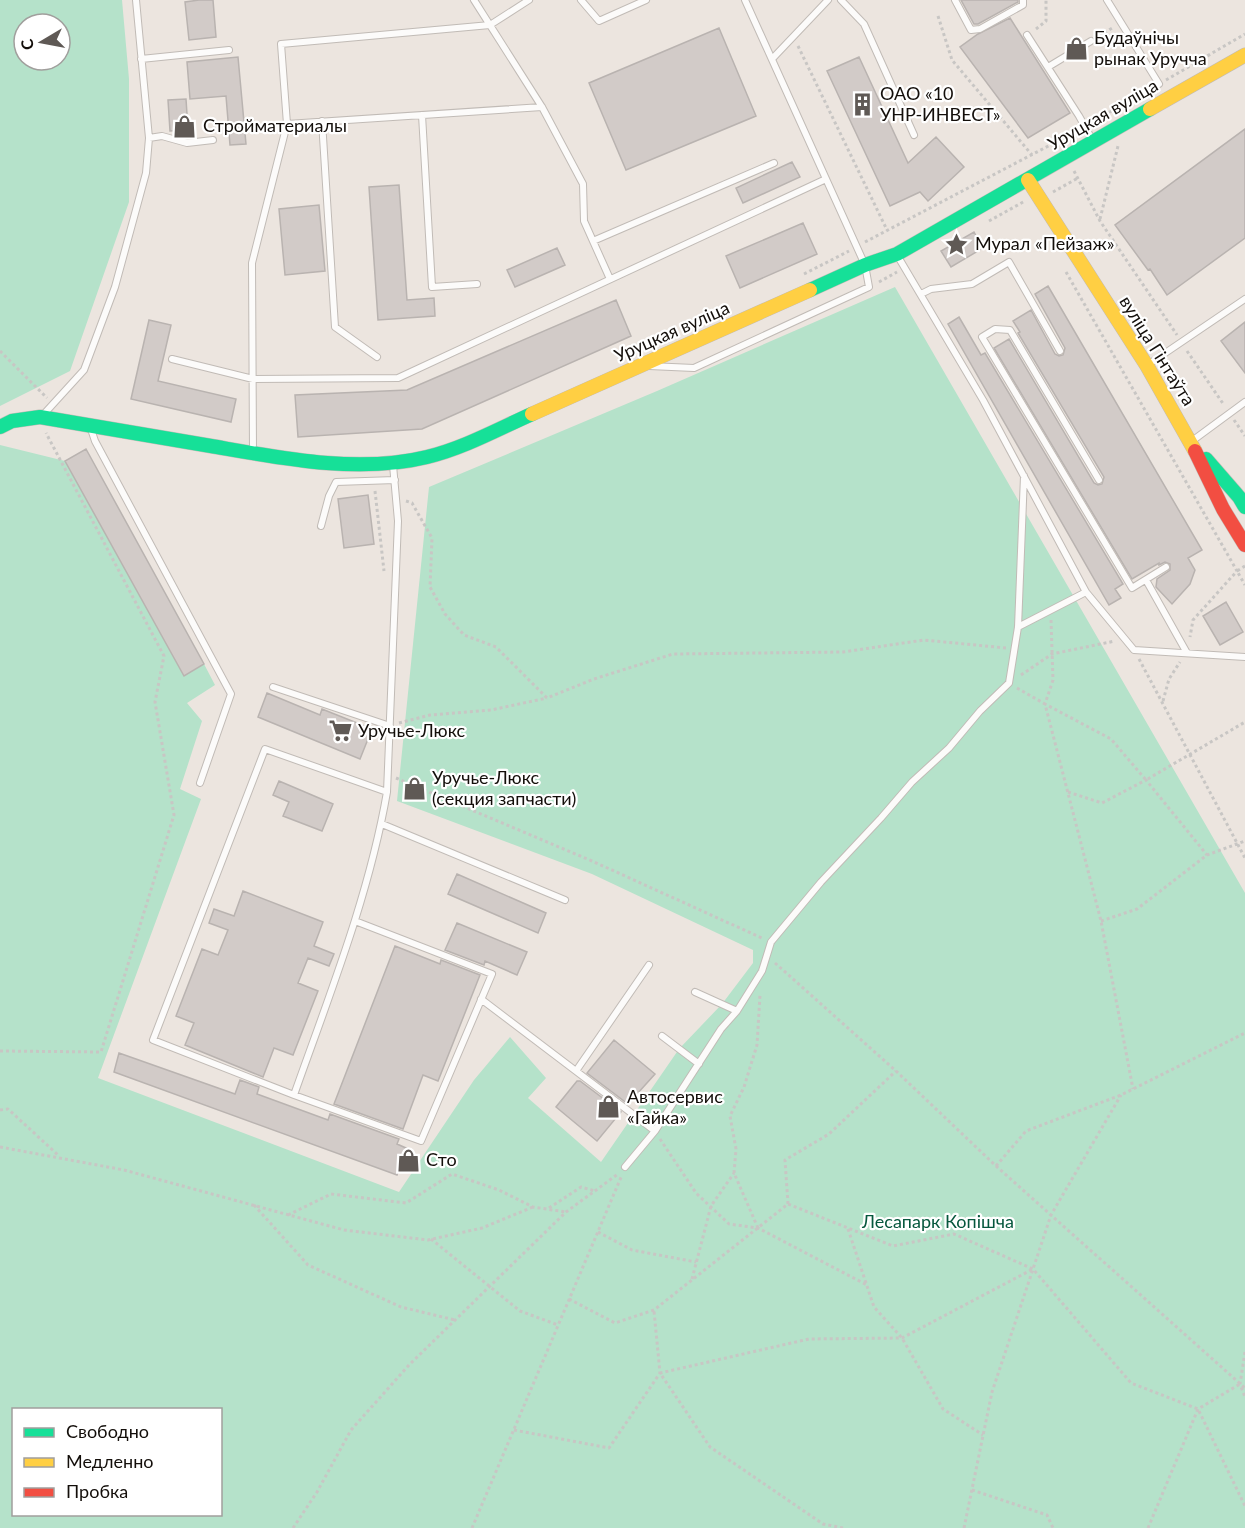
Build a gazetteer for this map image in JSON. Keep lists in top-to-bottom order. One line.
{"streets":{"street":["Уруцкая вуліца","вуліца Гінтаўта"]},"crossings":[["Уруцкая вуліца","вуліца Гінтаўта"]],"parks":["Лесапарк Копішча"],"places":{"shop":["Будаўнічы рынак Уручча","Стройматериалы","Уручье-Люкс (секция запчасти)","Автосервис «Гайка»","Сто"],"building":["ОАО «10 УНР-ИНВЕСТ»"],"place":["Мурал «Пейзаж»"],"supermarket":["Уручье-Люкс"]},"legend":["Свободно","Медленно","Пробка"],"north":"left"}
